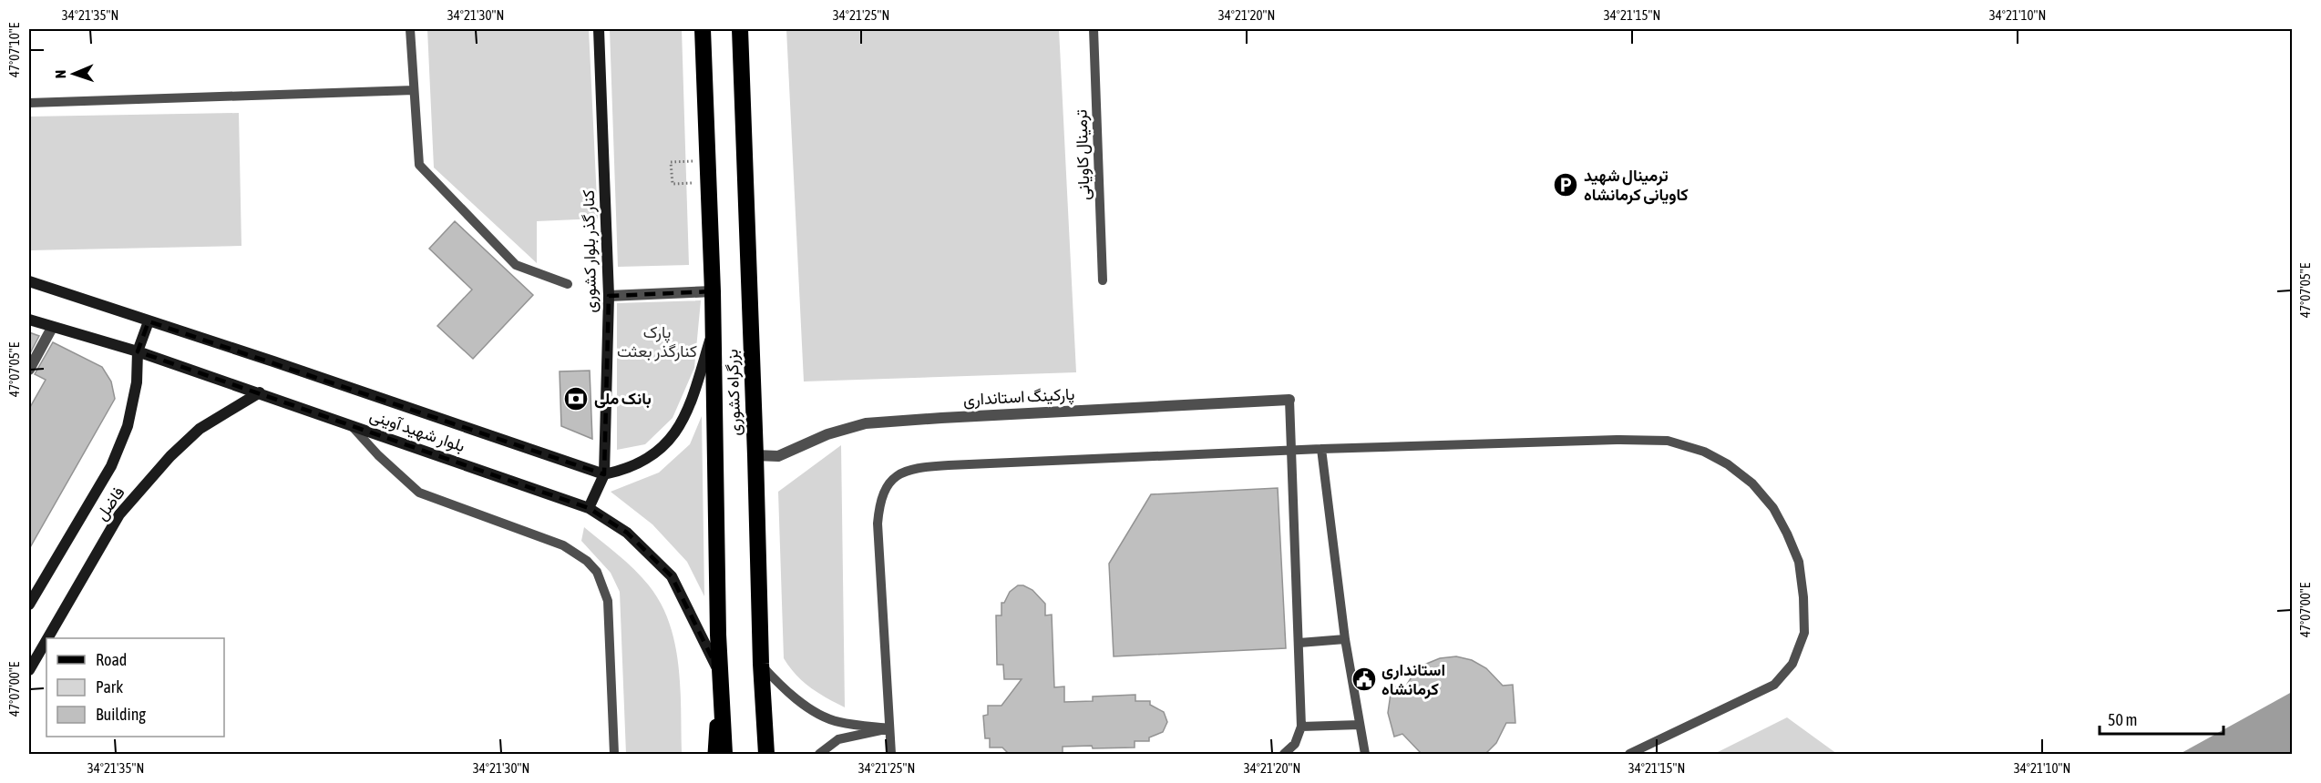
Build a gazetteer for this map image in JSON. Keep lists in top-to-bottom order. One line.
{"streets":{"highway":["بزرگراه کشوری"],"main road":["کنار گذر بلوار کشوری","بلوار شهید آوینی","فاضل"],"street":["پارکینگ استانداری"],"lane":["ترمینال کاویانی"]},"crossings":[["کنار گذر بلوار کشوری","بلوار شهید آوینی"],["بزرگراه کشوری","پارکینگ استانداری"],["بزرگراه کشوری","بلوار شهید آوینی"],["بلوار شهید آوینی","فاضل"]],"parks":["پارک کنارگذر بعثت"],"places":{"parking":["ترمینال شهید کاویانی کرمانشاه"],"bank":["بانک ملی"],"public building":["استانداری کرمانشاه"]},"legend":["Road","Park","Building"],"scale_bar":"50 m","north":"left","coordinates":["34°21'35\"N","34°21'30\"N","34°21'25\"N","34°21'20\"N","34°21'15\"N","34°21'10\"N","47°07'10\"E","47°07'05\"E","47°07'00\"E"]}
